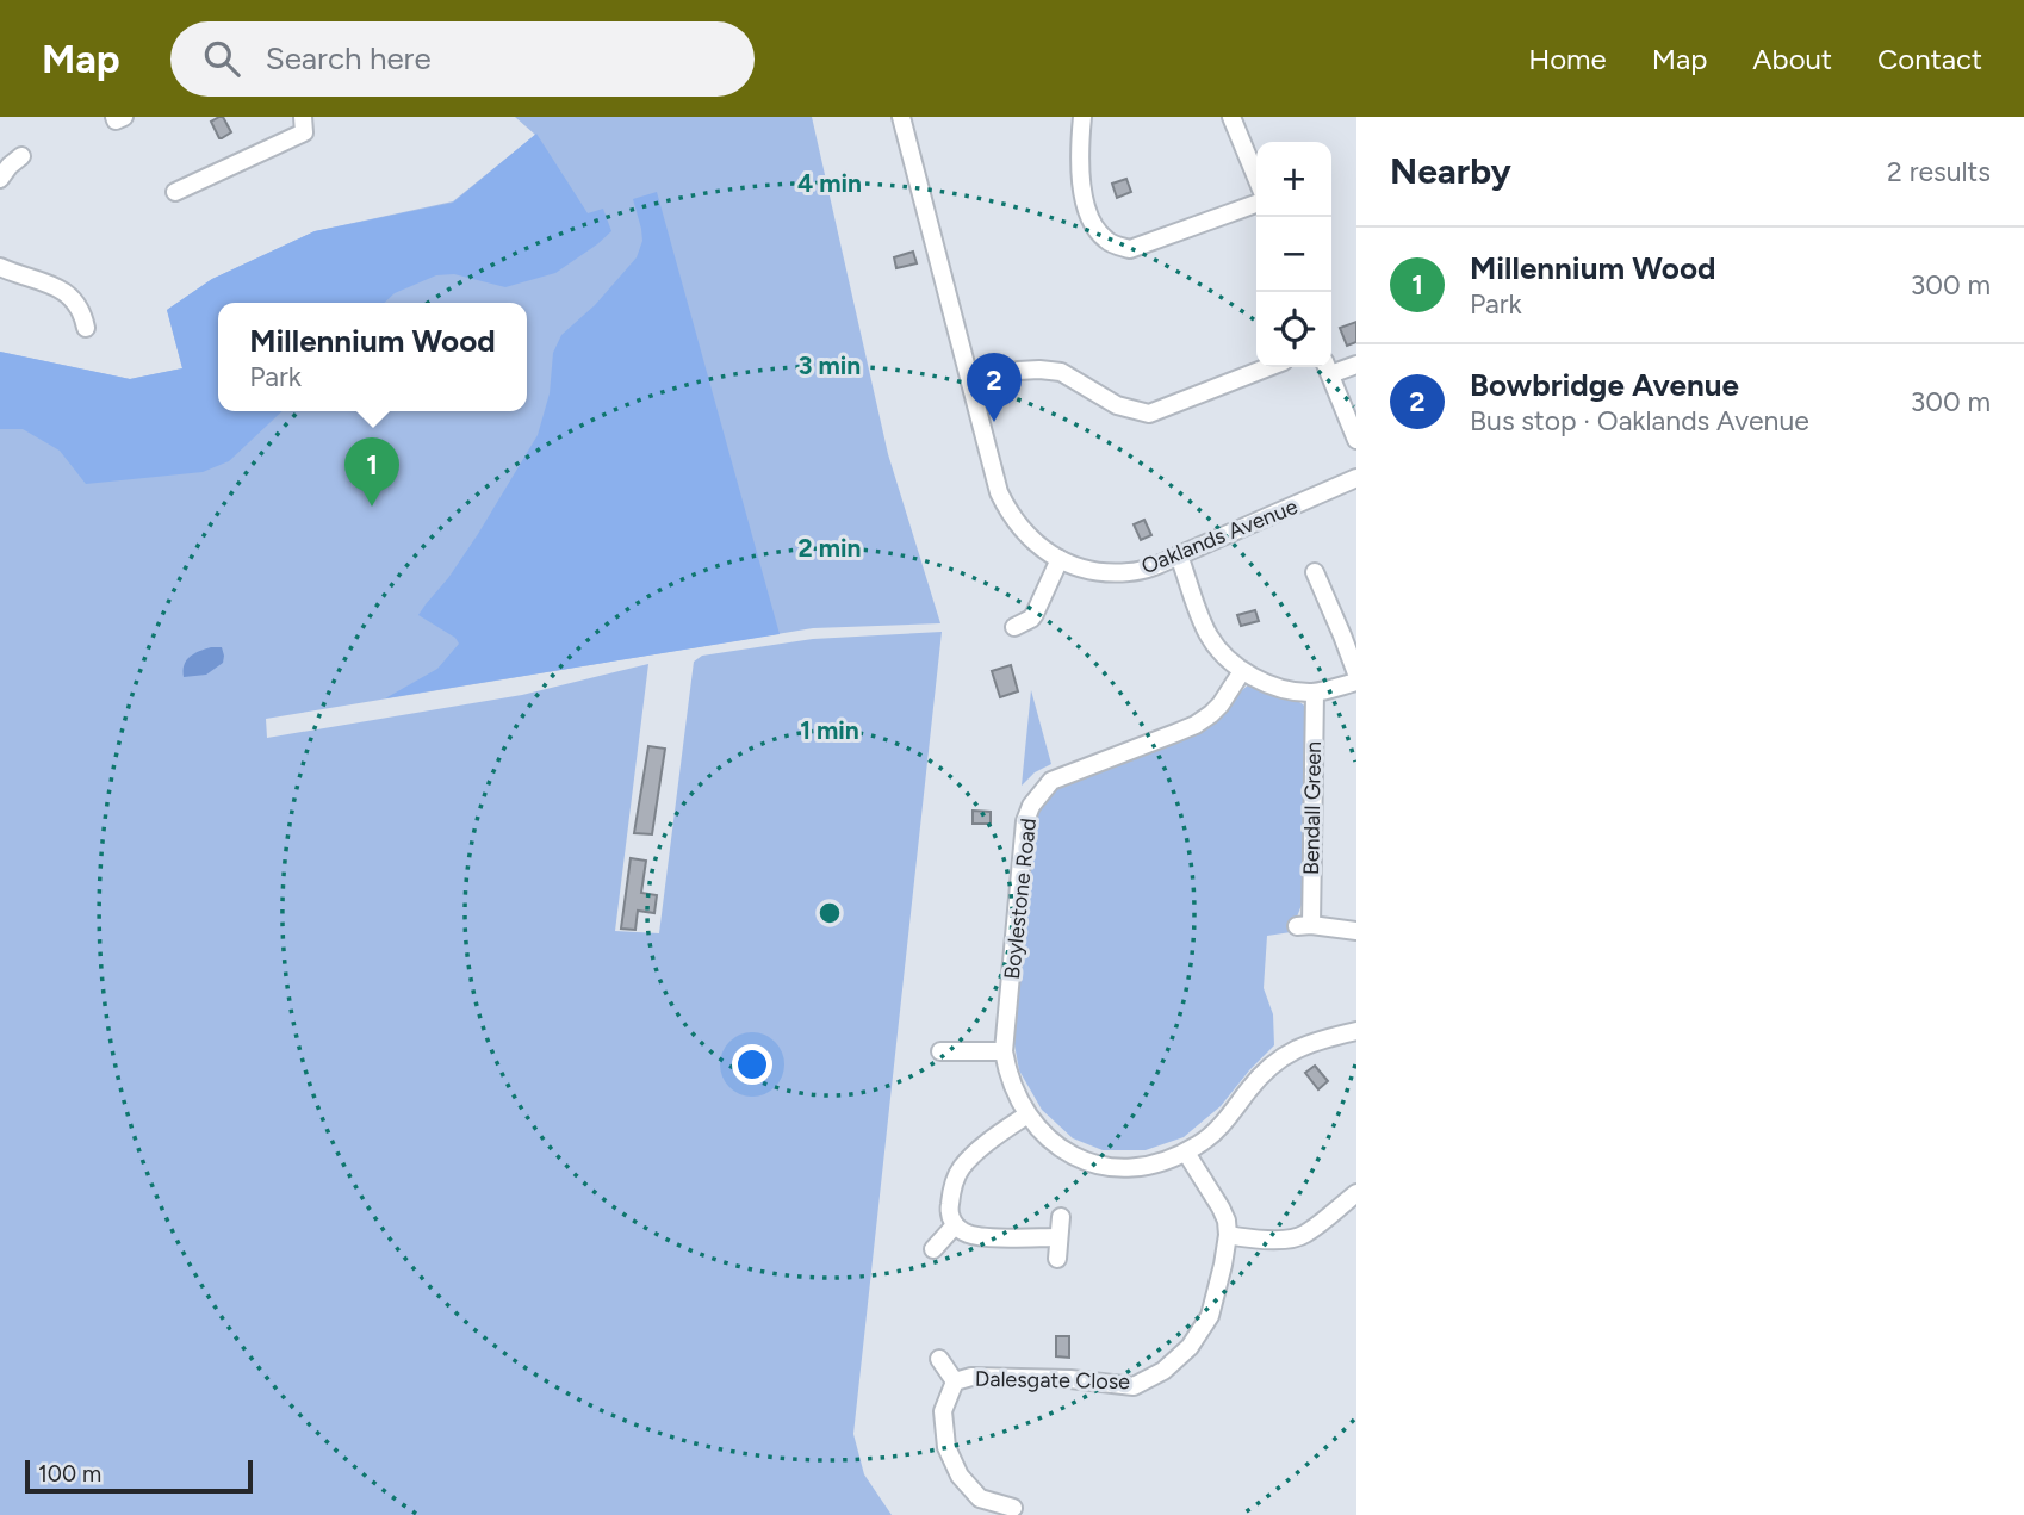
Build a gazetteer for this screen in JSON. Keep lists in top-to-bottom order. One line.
{"streets":{"street":["Oaklands Avenue","Bendall Green","Boylestone Road","Dalesgate Close"]},"scale_bar":"100 m","page":{"header":"Map","search":"Search here","nav":["Home","Map","About","Contact"],"heading":["Nearby","2 results"],"map_buttons":["+","−"],"list":[{"mark":"1","name":"Millennium Wood","note":"Park","value":"300 m"},{"mark":"2","name":"Bowbridge Avenue","note":"Bus stop · Oaklands Avenue","value":"300 m"}],"popup":["Millennium Wood","Park"],"pins":["2","1"],"scale":"100 m"},"rings":["4 min","3 min","2 min","1 min"]}
